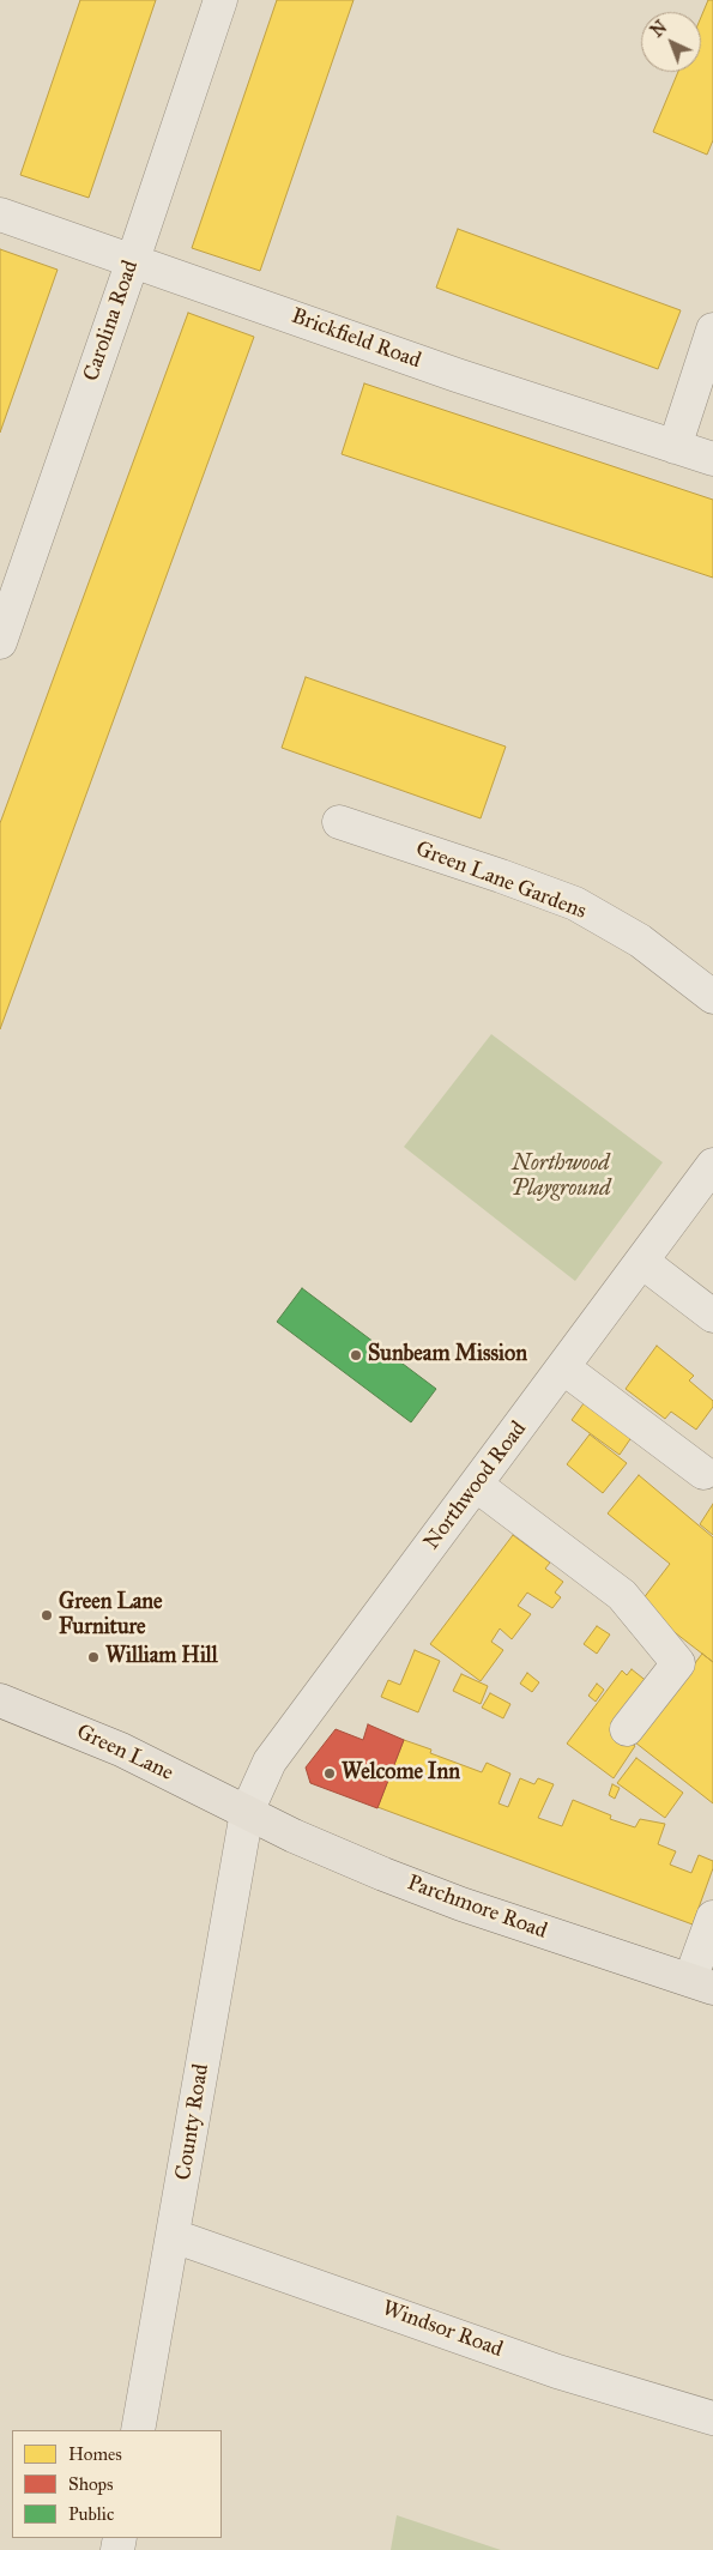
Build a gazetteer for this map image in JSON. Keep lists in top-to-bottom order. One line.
{"streets":{"main road":["Green Lane","Parchmore Road"],"street":["Carolina Road","Brickfield Road","Green Lane Gardens","Northwood Road","County Road","Windsor Road"]},"crossings":[["Carolina Road","Brickfield Road"],["Northwood Road","Green Lane"],["Northwood Road","Parchmore Road"],["Northwood Road","County Road"],["Green Lane","Parchmore Road"],["Green Lane","County Road"],["Parchmore Road","County Road"],["County Road","Windsor Road"]],"parks":["Northwood Playground"],"places":["Sunbeam Mission","Green Lane Furniture","William Hill","Welcome Inn"],"legend":["Homes","Shops","Public"],"north":"top left"}
